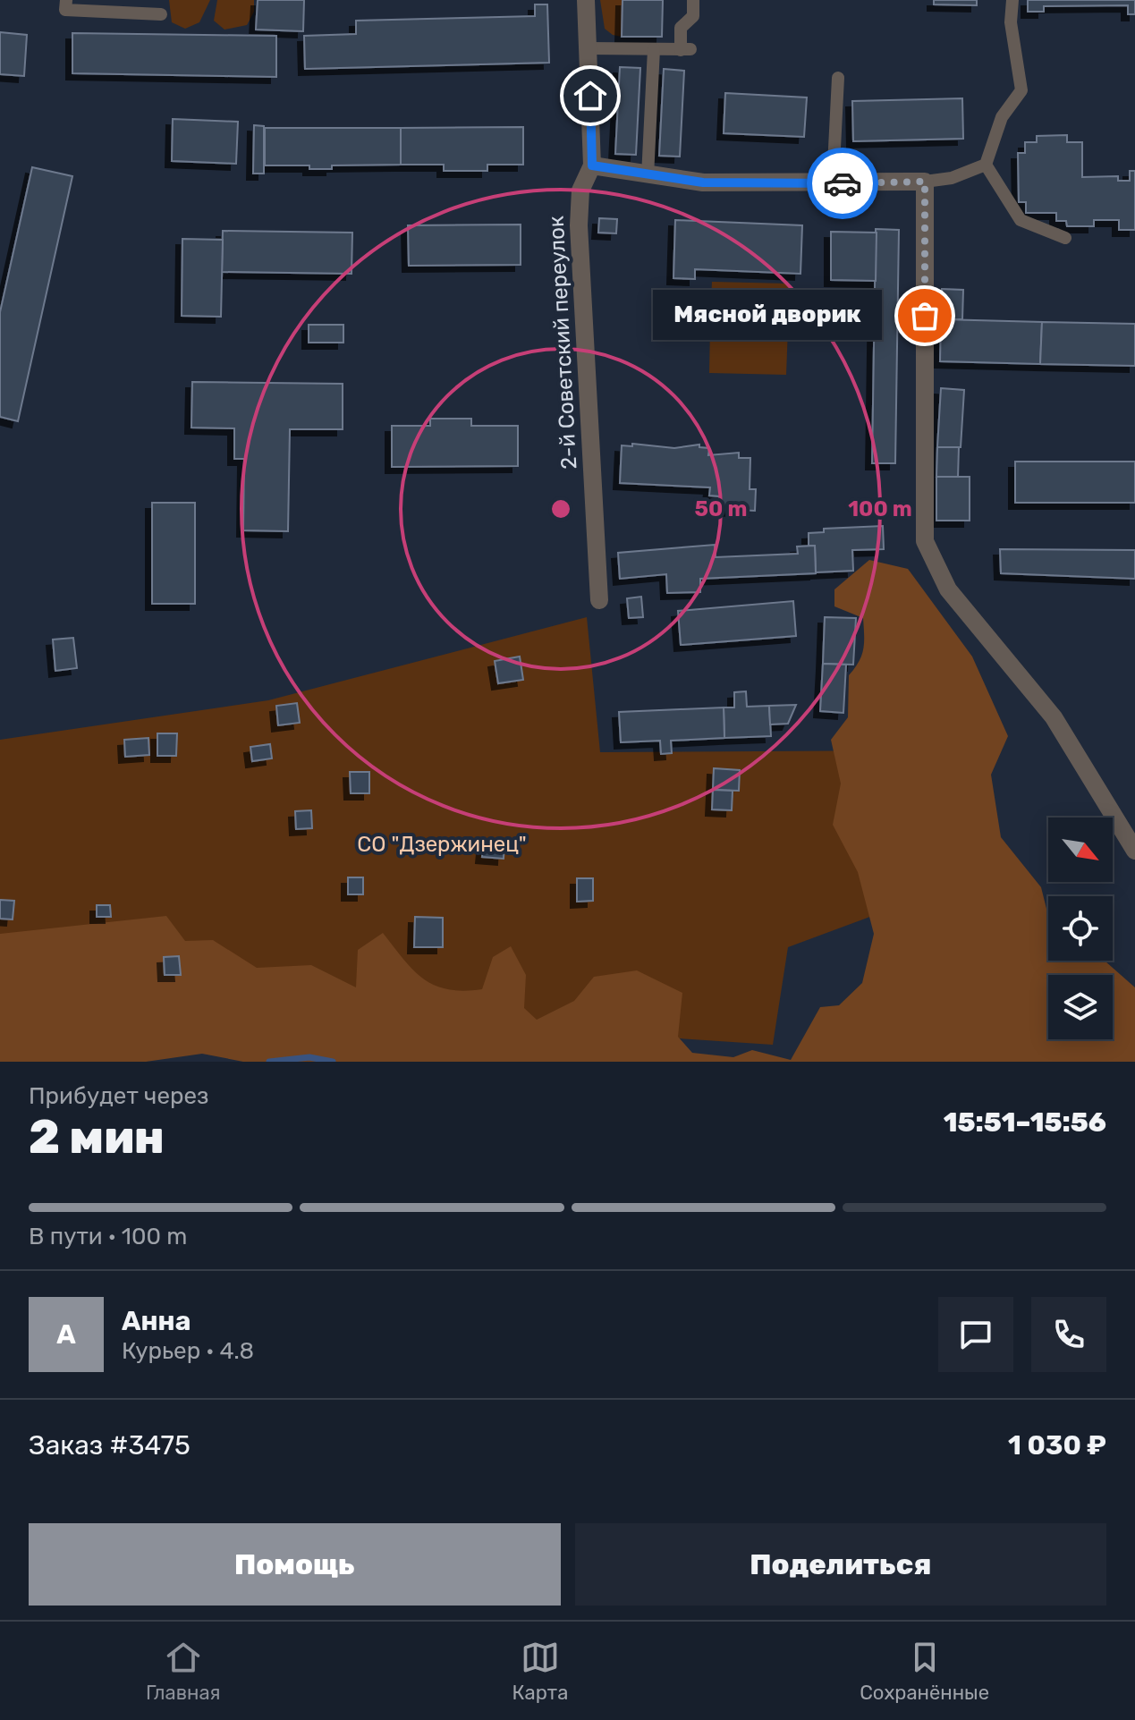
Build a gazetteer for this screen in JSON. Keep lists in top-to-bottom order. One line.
{"streets":{"street":["2-й Советский переулок"]},"parks":["СО \"Дзержинец\""],"places":["Мясной дворик"],"north":"bottom right","page":{"bubble":"Мясной дворик","heading":["2 мин","Прибудет через","15:51–15:56"],"panel":["Анна","Курьер · 4.8","Заказ #3475","1 030 ₽"],"bar":"В пути · 100 m","round":"А","buttons":["Помощь","Поделиться"],"tabs":["Главная","Карта","Сохранённые"]},"rings":["50 m","100 m"]}
